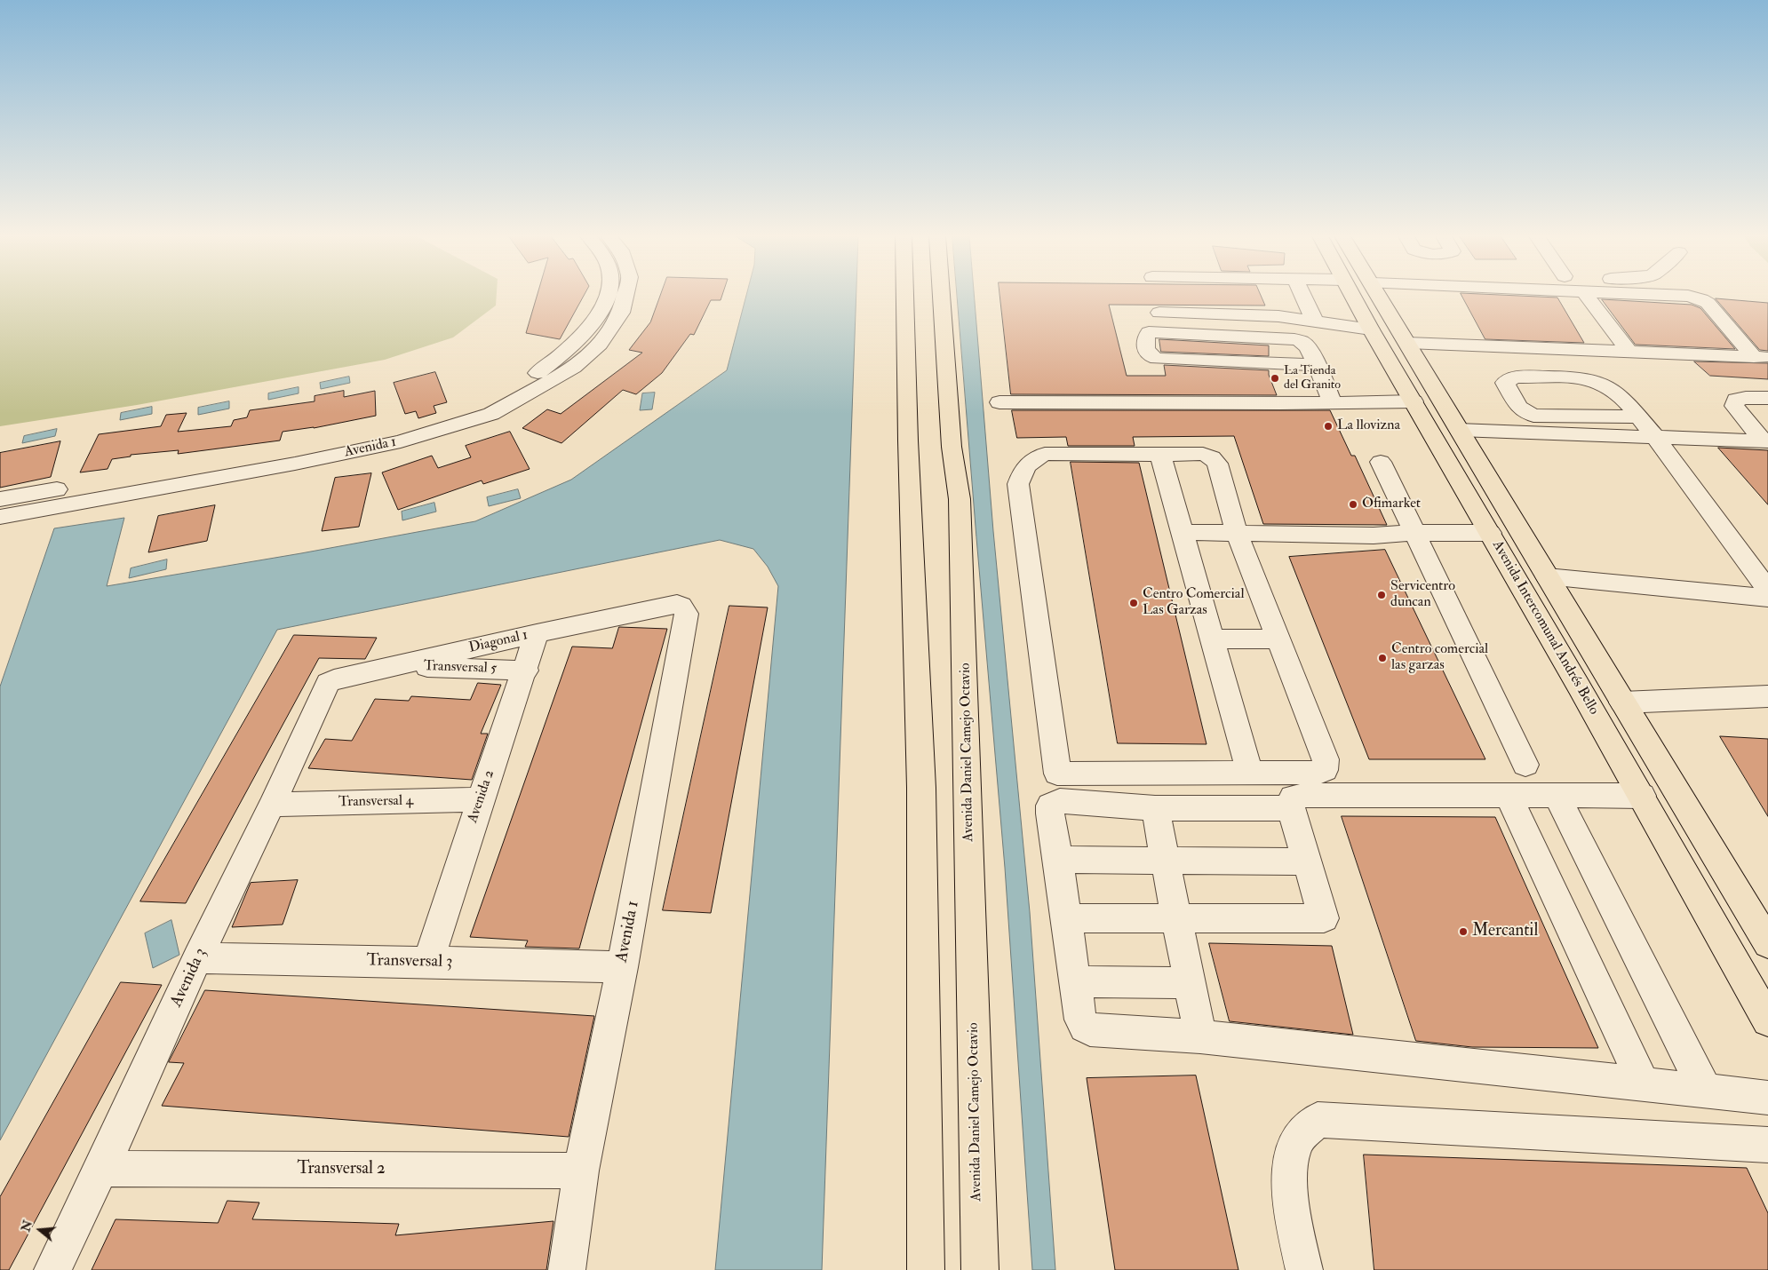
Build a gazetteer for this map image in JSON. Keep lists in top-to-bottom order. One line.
{"streets":{"main road":["Avenida Intercomunal Andrés Bello","Avenida Daniel Camejo Octavio"],"street":["Avenida 1","Diagonal 1","Transversal 5","Avenida 2","Transversal 4","Transversal 3","Avenida 3","Transversal 2"]},"crossings":[["Avenida 1","Diagonal 1"],["Avenida 1","Transversal 3"],["Avenida 1","Transversal 2"],["Diagonal 1","Transversal 5"],["Diagonal 1","Avenida 2"],["Diagonal 1","Avenida 3"],["Transversal 5","Avenida 2"],["Avenida 2","Transversal 4"],["Avenida 2","Transversal 3"],["Transversal 4","Avenida 3"],["Transversal 3","Avenida 3"],["Avenida 3","Transversal 2"]],"places":["La Tienda del Granito","La llovizna","Ofimarket","Servicentro duncan","Centro Comercial Las Garzas","Centro comercial las garzas","Mercantil"],"north":"left"}
